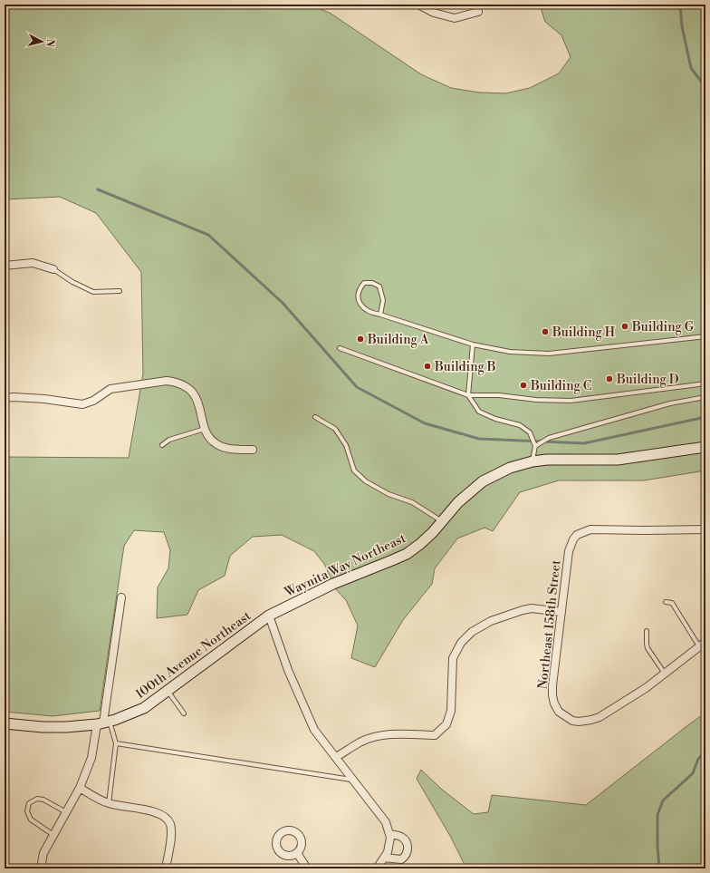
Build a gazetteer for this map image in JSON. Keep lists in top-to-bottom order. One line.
{"streets":{"main road":["Waynita Way Northeast","100th Avenue Northeast"],"street":["Northeast 158th Street"]},"crossings":[["Waynita Way Northeast","100th Avenue Northeast"]],"places":["Building G","Building H","Building A","Building B","Building D","Building C"],"north":"right"}
